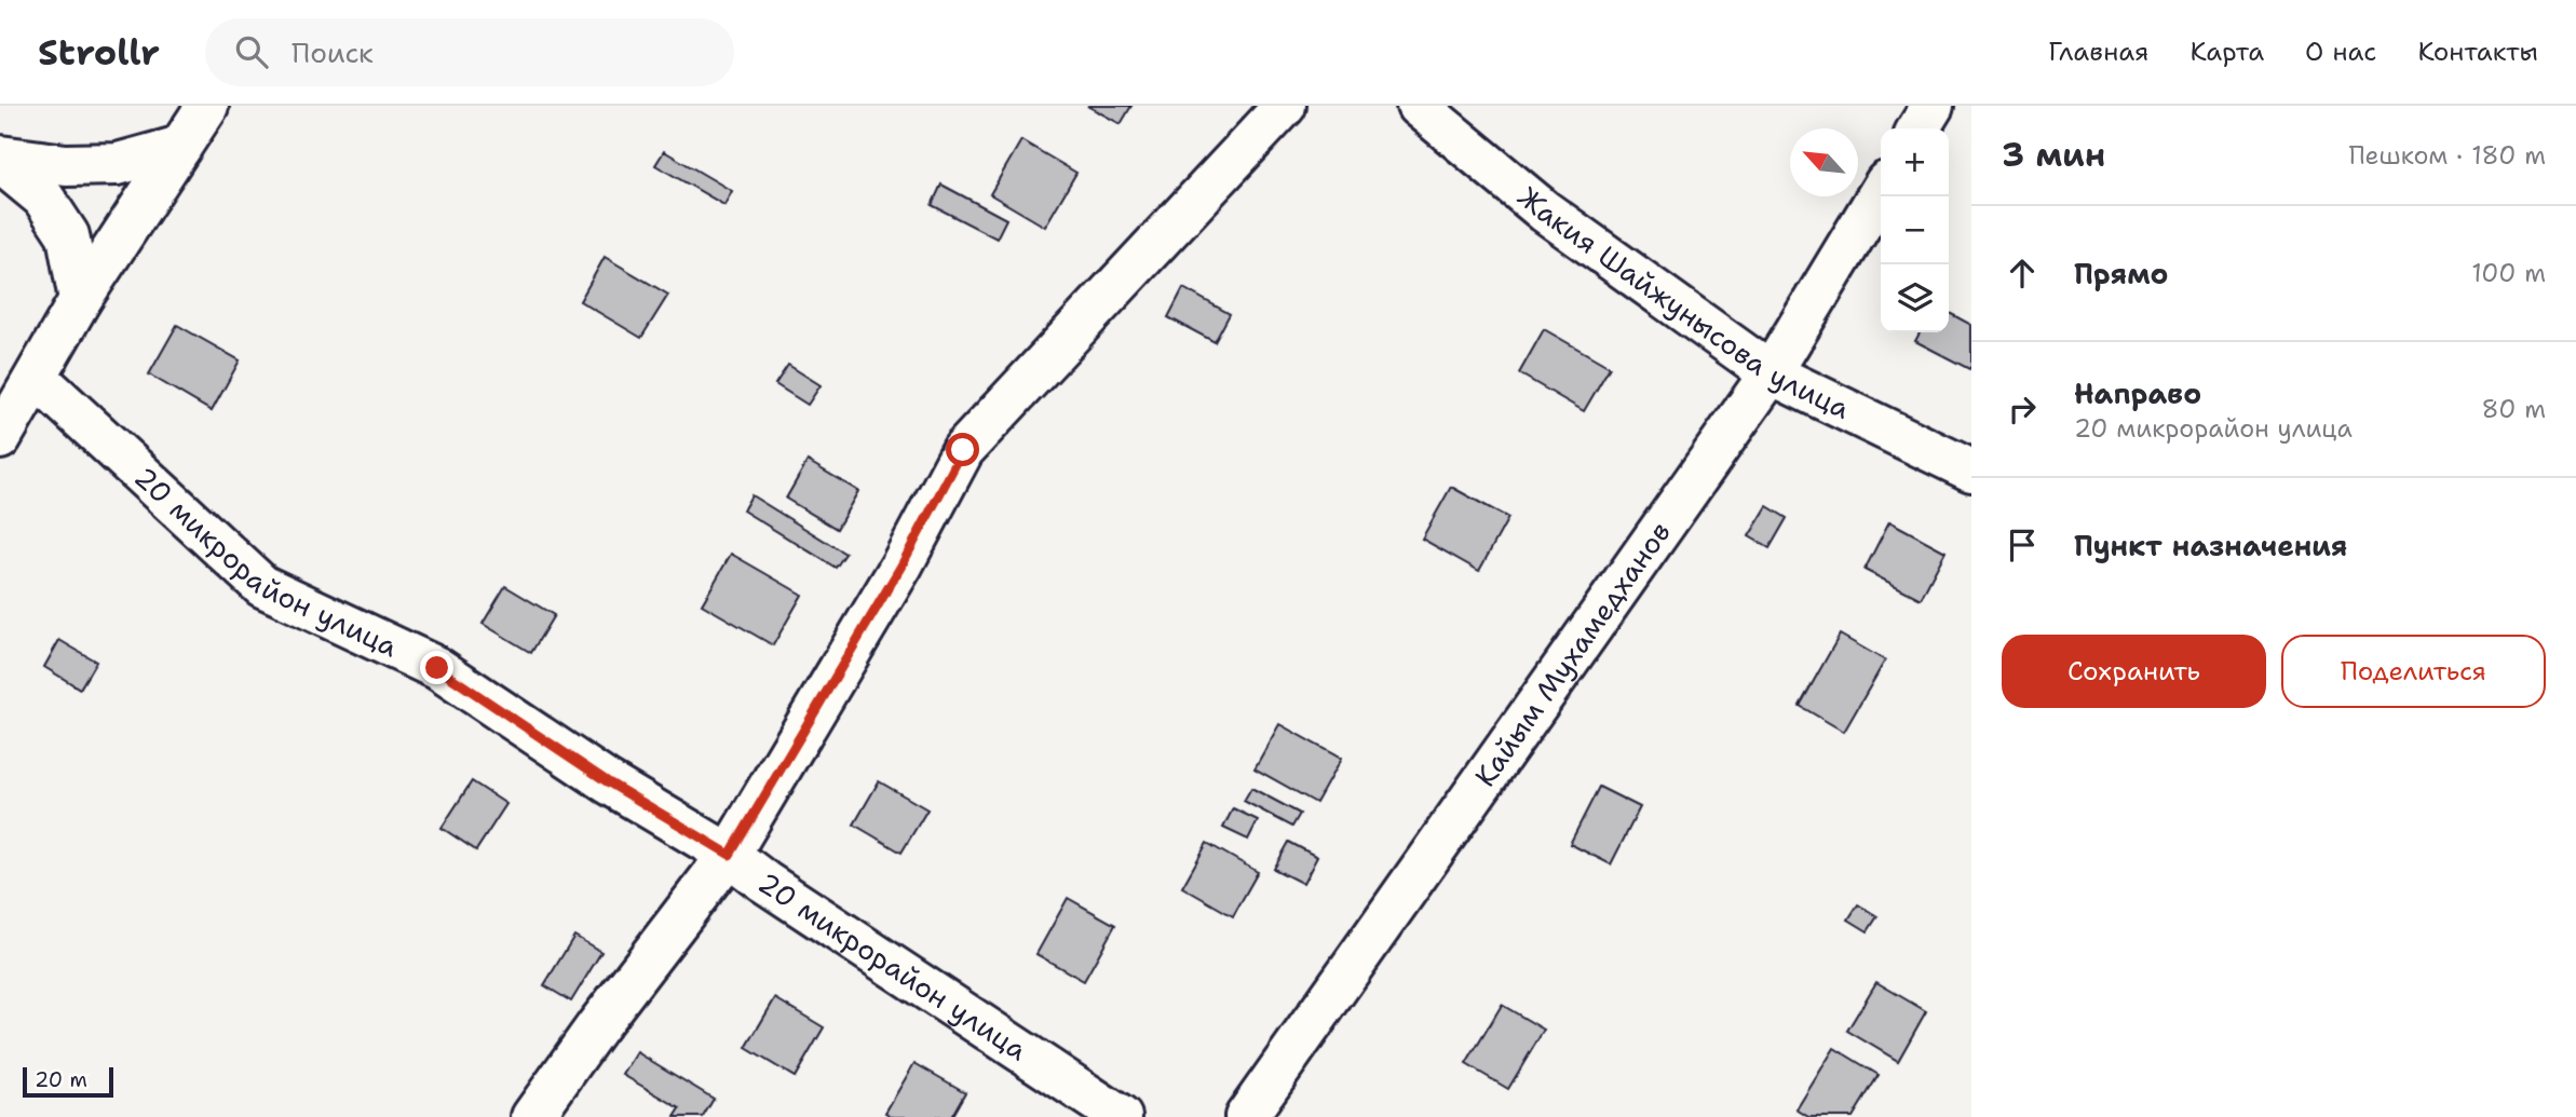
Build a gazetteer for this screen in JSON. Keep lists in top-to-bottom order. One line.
{"streets":{"street":["Жакия Шайжунысова улица","20 микрорайон улица","Кайым Мухамедханов"]},"crossings":[["Жакия Шайжунысова улица","Кайым Мухамедханов"]],"scale_bar":"20 m","north":"top left","page":{"header":"Strollr","search":"Поиск","nav":["Главная","Карта","О нас","Контакты"],"heading":["3 мин","Пешком · 180 m"],"map_buttons":["+","−"],"list":[["Прямо","100 m"],["Направо","20 микрорайон улица","80 m"],"Пункт назначения"],"buttons":["Сохранить","Поделиться"],"scale":"20 m"}}
